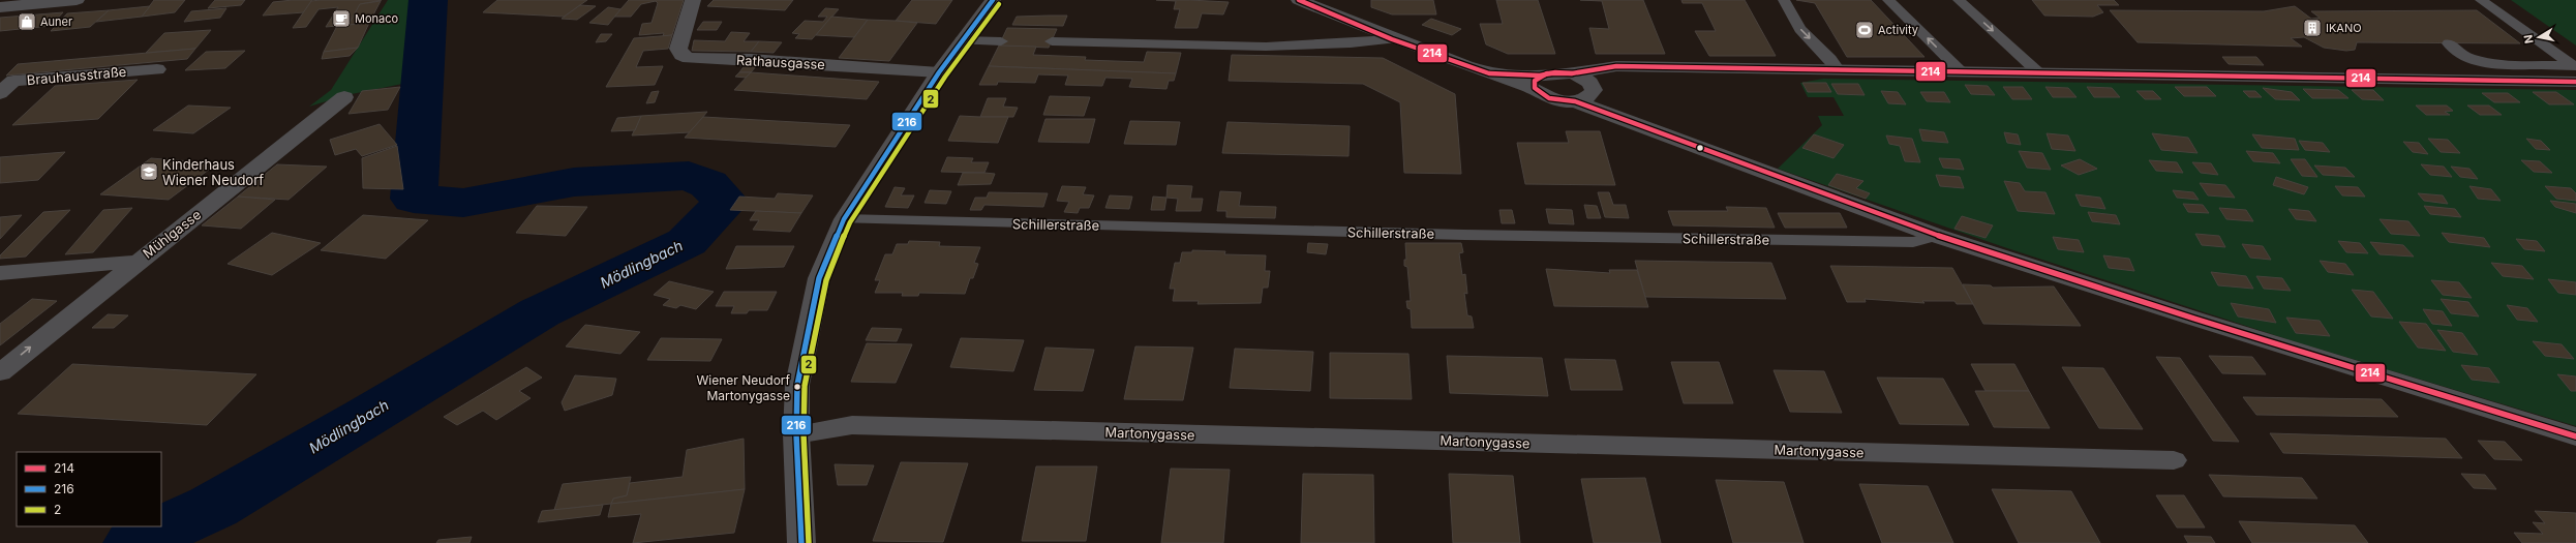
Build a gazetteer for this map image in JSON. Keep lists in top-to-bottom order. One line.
{"streets":{"street":["Rathausgasse","Brauhausstraße","Mühlgasse","Martonygasse"],"lane":["Schillerstraße"]},"one_way":["Mühlgasse"],"water":["Mödlingbach"],"places":{"cafe":["Monaco"],"shop":["Auner"],"building":["IKANO"],"sports":["Activity"],"school or university":["Kinderhaus Wiener Neudorf"],"other":["Wiener Neudorf Martonygasse"]},"lines":["transit line 214","transit line 216","transit line 2"],"legend":["214","216","2"],"north":"left"}
